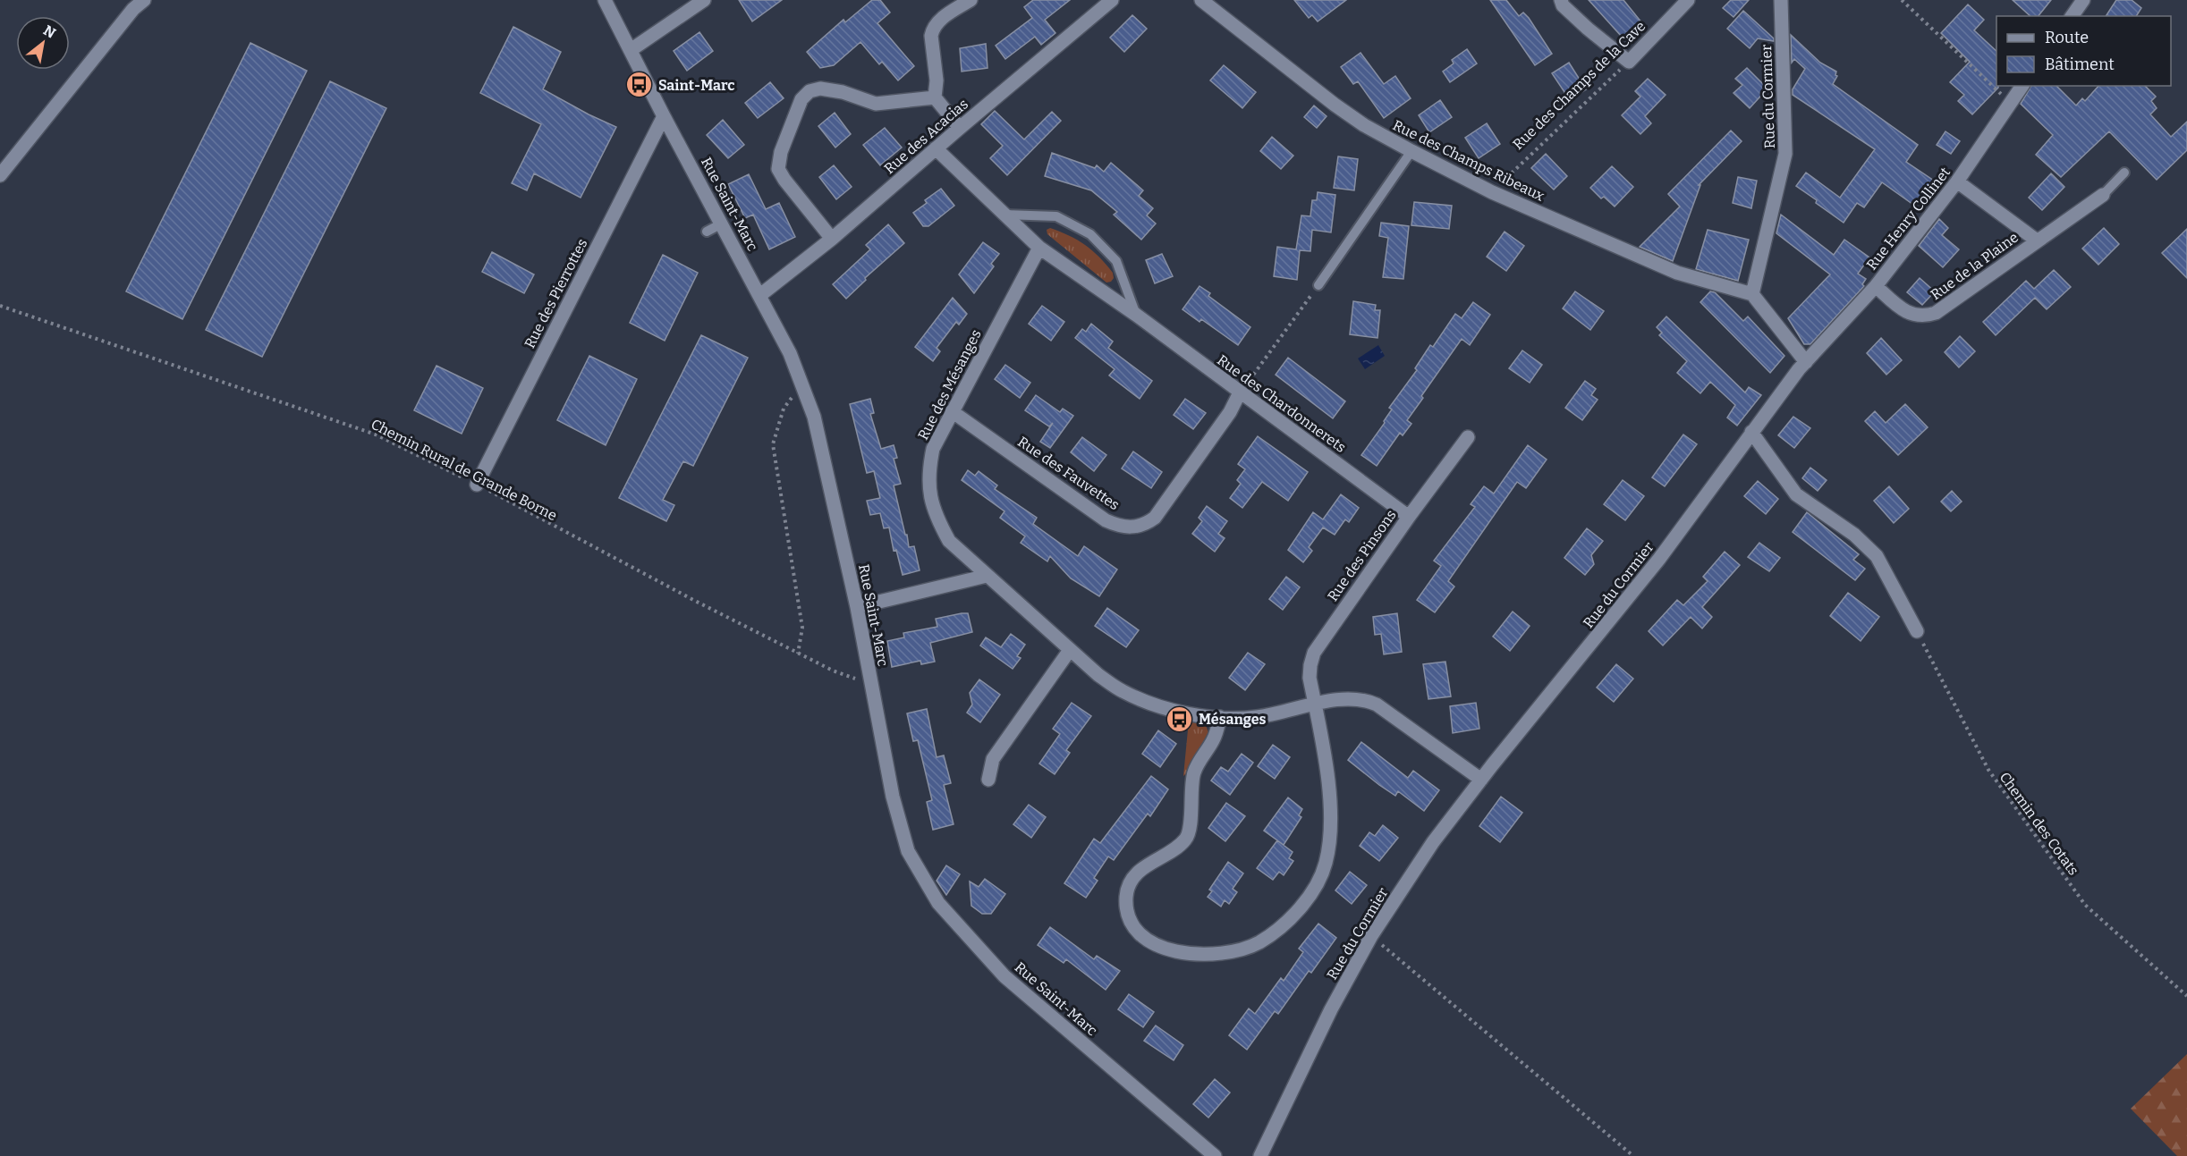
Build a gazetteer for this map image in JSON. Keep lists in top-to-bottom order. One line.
{"streets":{"street":["Rue des Champs de la Cave","Rue du Cormier","Rue des Acacias","Rue des Champs Ribeaux","Rue Saint-Marc","Rue Henry Collinet","Rue de la Plaine","Rue des Pierrottes","Rue des Mésanges","Rue des Chardonnerets","Rue des Fauvettes","Rue des Pinsons"],"path":["Chemin Rural de Grande Borne","Chemin des Cotats"]},"crossings":[["Rue des Champs de la Cave","Rue des Champs Ribeaux"],["Rue du Cormier","Rue des Champs Ribeaux"],["Rue du Cormier","Rue Henry Collinet"],["Rue du Cormier","Rue des Mésanges"],["Rue des Acacias","Rue Saint-Marc"],["Rue des Acacias","Rue des Chardonnerets"],["Rue Saint-Marc","Rue des Pierrottes"],["Rue Saint-Marc","Chemin Rural de Grande Borne"],["Rue Henry Collinet","Rue de la Plaine"],["Rue des Pierrottes","Chemin Rural de Grande Borne"],["Rue des Mésanges","Rue des Chardonnerets"],["Rue des Mésanges","Rue des Fauvettes"],["Rue des Mésanges","Rue des Pinsons"],["Rue des Chardonnerets","Rue des Fauvettes"],["Rue des Chardonnerets","Rue des Pinsons"]],"places":{"bus stop":["Saint-Marc","Mésanges"]},"legend":["Route","Bâtiment"],"north":"top right"}
